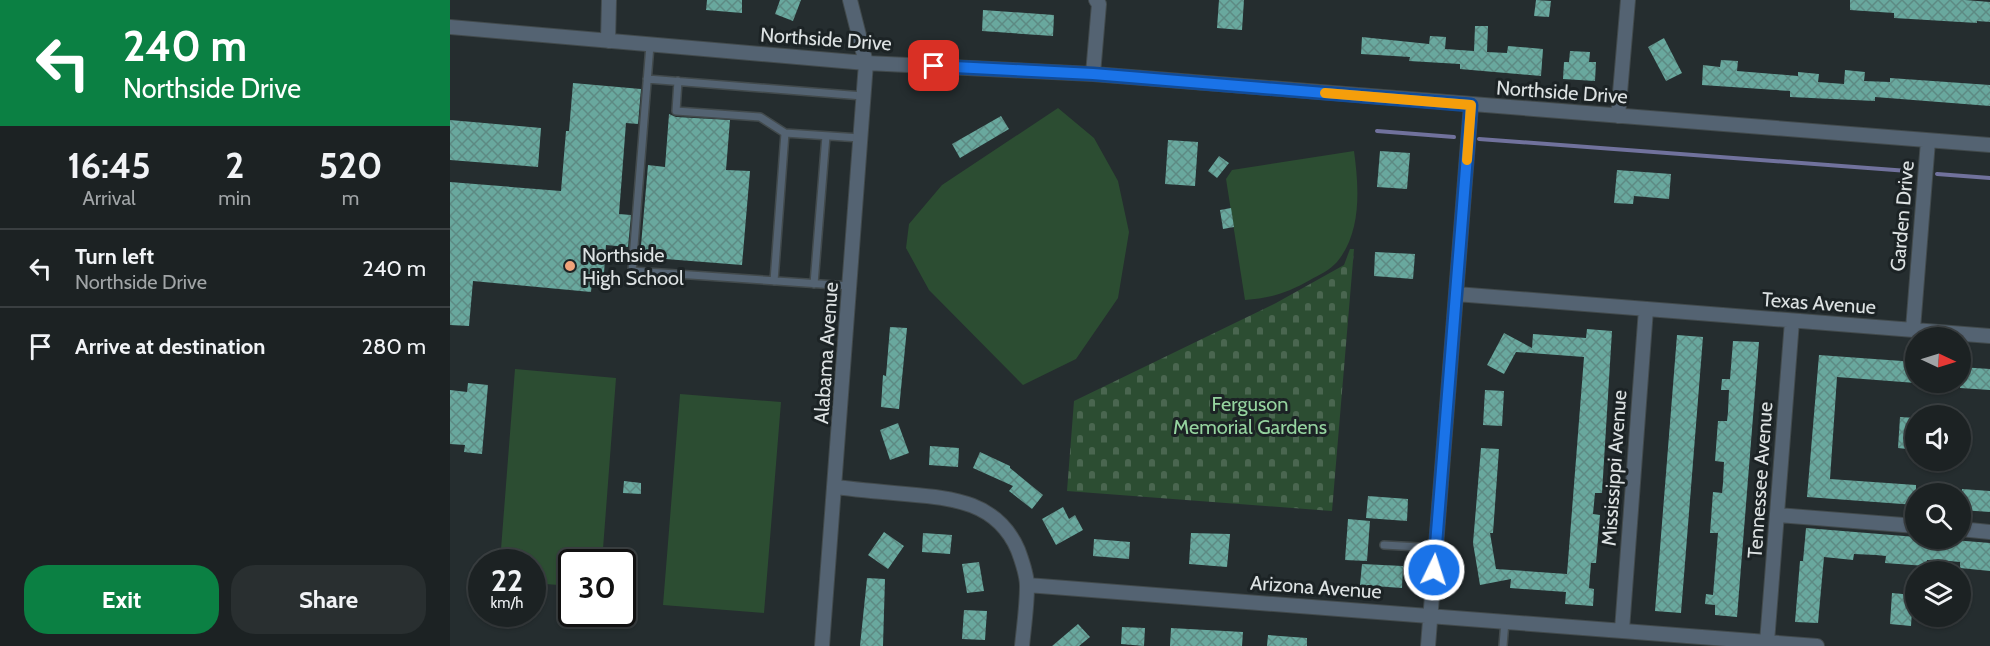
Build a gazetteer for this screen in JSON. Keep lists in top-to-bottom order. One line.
{"streets":{"street":["Northside Drive","Garden Drive","Texas Avenue","Alabama Avenue","Mississippi Avenue","Tennessee Avenue","Arizona Avenue"]},"crossings":[["Northside Drive","Garden Drive"],["Northside Drive","Alabama Avenue"],["Texas Avenue","Mississippi Avenue"],["Texas Avenue","Tennessee Avenue"],["Mississippi Avenue","Arizona Avenue"],["Tennessee Avenue","Arizona Avenue"]],"parks":["Ferguson Memorial Gardens"],"places":["Northside High School"],"north":"right","page":{"turn":["240 m","Northside Drive"],"eta":["16:45","Arrival","2","min","520","m"],"list":[{"name":"Turn left","note":"Northside Drive","value":"240 m"},{"name":"Arrive at destination","value":"280 m"}],"speed":"22 km/h","limit":"30","buttons":["Exit","Share"]}}
